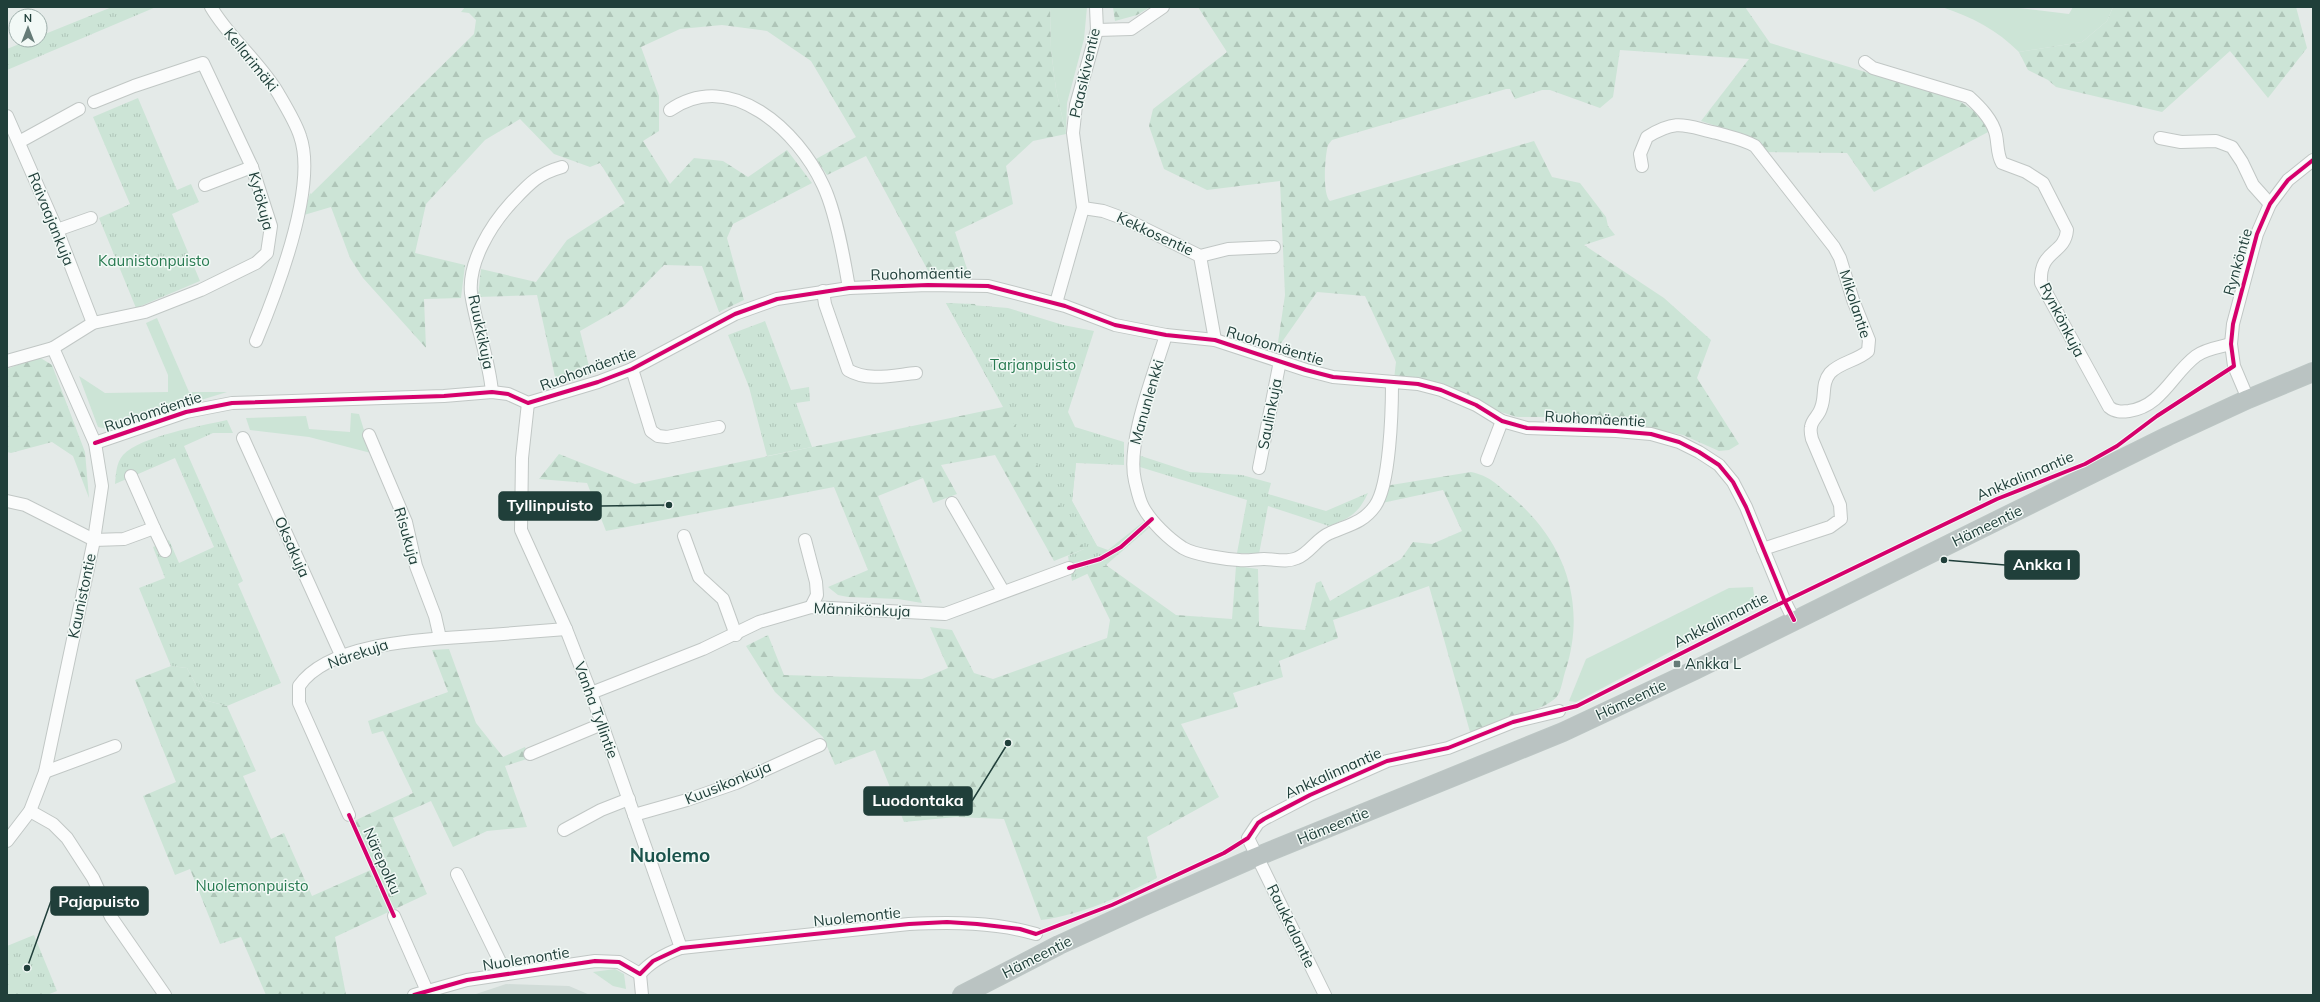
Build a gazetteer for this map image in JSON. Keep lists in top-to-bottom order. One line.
{"streets":{"highway":["Hämeentie"],"street":["Kellarimäki","Paasikiventie","Kytökuja","Raivaajankuja","Kekkosentie","Rynköntie","Ruohomäentie","Mikolantie","Rynkönkuja","Ruukkikuja","Manunlenkki","Saulinkuja","Ankkalinnantie","Risukuja","Oksakuja","Kaunistontie","Männikönkuja","Närekuja","Vanha Tyllintie","Kuusikonkuja","Närepolku","Nuolemontie","Raukkalantie"]},"crossings":[["Paasikiventie","Kekkosentie"],["Paasikiventie","Ruohomäentie"],["Rynköntie","Rynkönkuja"],["Rynköntie","Hämeentie"],["Ruohomäentie","Mikolantie"],["Ruohomäentie","Ruukkikuja"],["Ruohomäentie","Manunlenkki"],["Ruohomäentie","Saulinkuja"],["Ruohomäentie","Hämeentie"],["Ruohomäentie","Kaunistontie"],["Ruohomäentie","Vanha Tyllintie"],["Ankkalinnantie","Hämeentie"],["Ankkalinnantie","Raukkalantie"],["Hämeentie","Raukkalantie"],["Risukuja","Närekuja"],["Oksakuja","Närekuja"],["Männikönkuja","Vanha Tyllintie"],["Närekuja","Vanha Tyllintie"],["Vanha Tyllintie","Kuusikonkuja"],["Vanha Tyllintie","Nuolemontie"],["Närepolku","Nuolemontie"]],"districts":["Nuolemo"],"parks":["Kaunistonpuisto","Tarjanpuisto","Nuolemonpuisto"],"places":{"other":["Tyllinpuisto","Ankka I","Luodontaka","Pajapuisto"],"transit":["Ankka L"]},"north":"top"}
